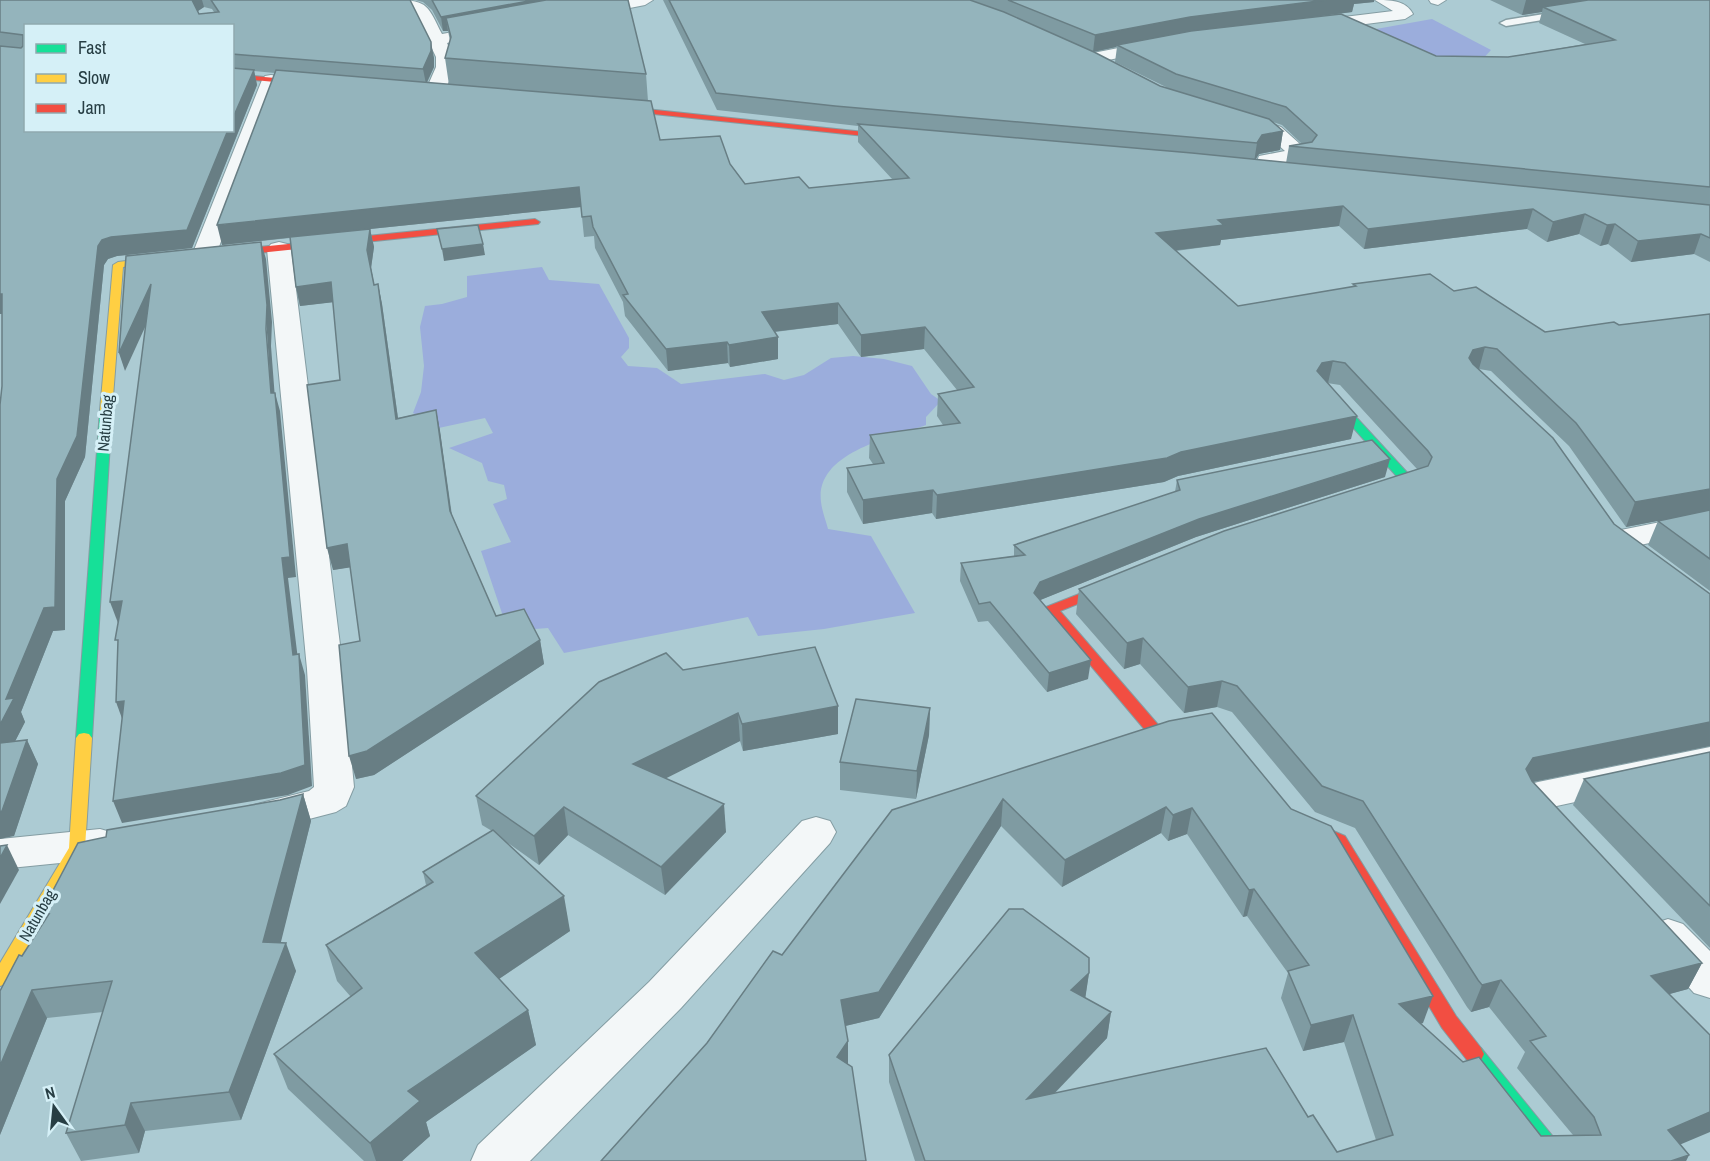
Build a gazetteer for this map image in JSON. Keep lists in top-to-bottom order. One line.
{"streets":{"street":["Natunbag"]},"legend":["Fast","Slow","Jam"],"north":"top"}
